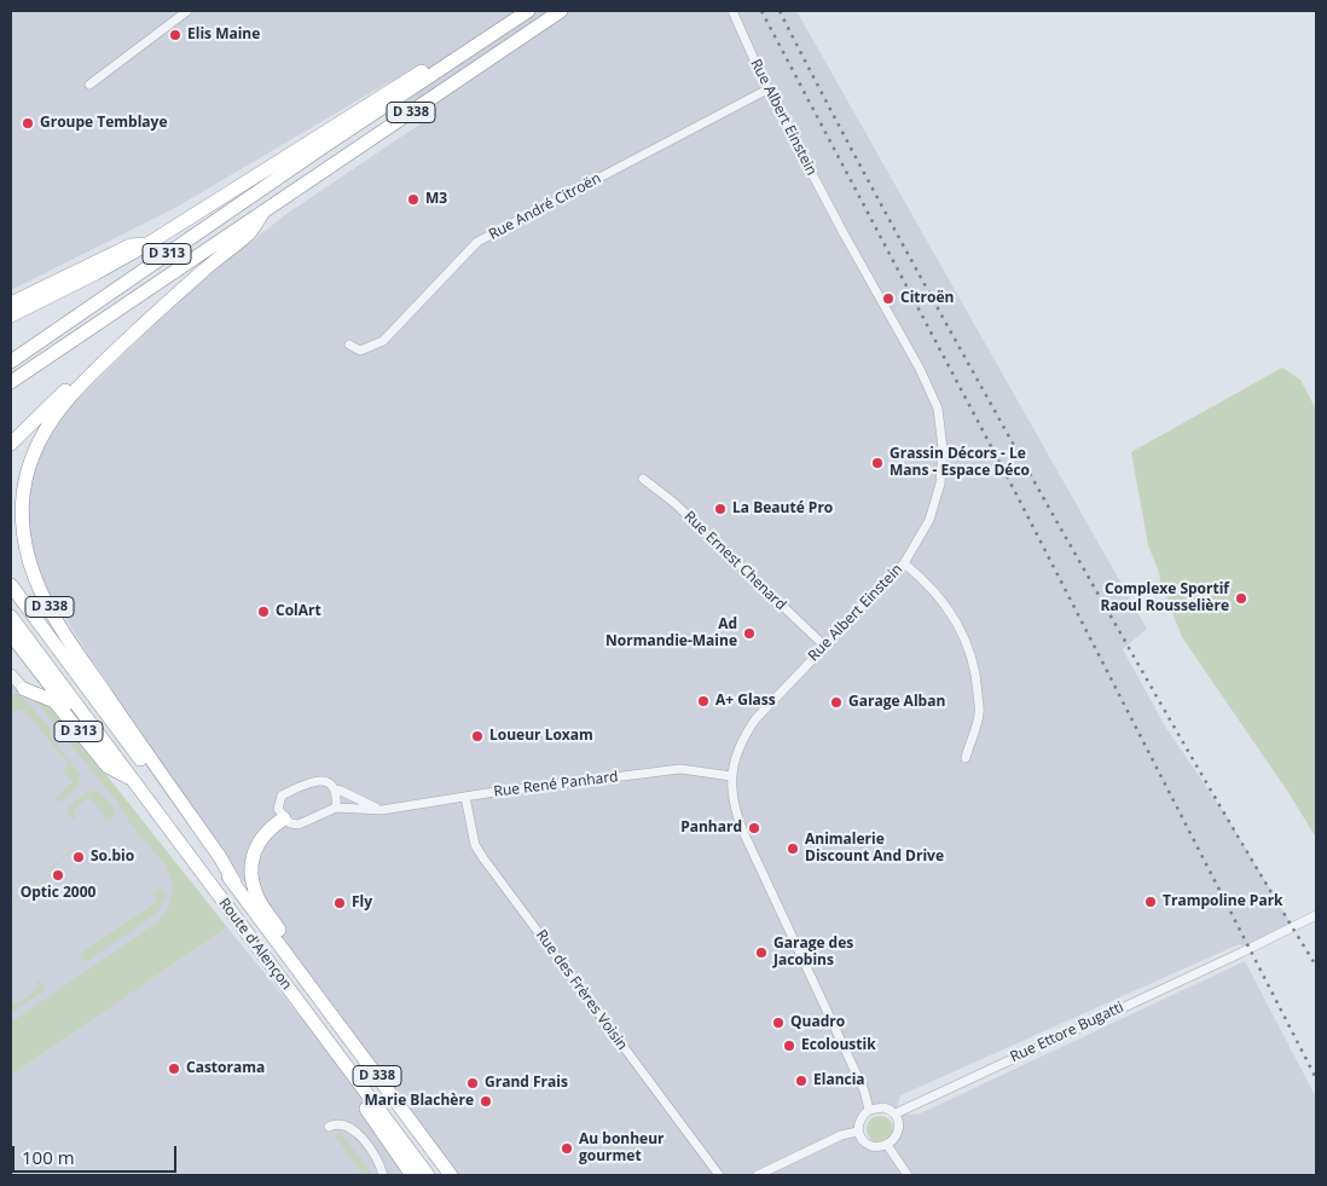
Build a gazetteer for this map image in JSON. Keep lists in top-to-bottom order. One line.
{"streets":{"main road":["D 338","D 313","Route d'Alençon"],"street":["Rue Albert Einstein","Rue André Citroën","Rue Ernest Chenard","Rue René Panhard","Rue des Frères Voisin","Rue Ettore Bugatti"]},"crossings":[["D 338","D 313"],["D 338","Route d'Alençon"],["Rue Albert Einstein","Rue André Citroën"],["Rue Albert Einstein","Rue Ernest Chenard"],["Rue Albert Einstein","Rue René Panhard"],["Rue Albert Einstein","Rue Ettore Bugatti"],["D 313","Route d'Alençon"],["Rue René Panhard","Rue des Frères Voisin"]],"places":["Elis Maine","Groupe Temblaye","M3","Citroën","Grassin Décors - Le Mans - Espace Déco","La Beauté Pro","Complexe Sportif Raoul Rousselière","ColArt","Ad Normandie-Maine","A+ Glass","Garage Alban","Loueur Loxam","Panhard","Animalerie Discount And Drive","So.bio","Optic 2000","Trampoline Park","Fly","Garage des Jacobins","Quadro","Ecoloustik","Castorama","Elancia","Grand Frais","Marie Blachère","Au bonheur gourmet"],"scale_bar":"100 m"}
